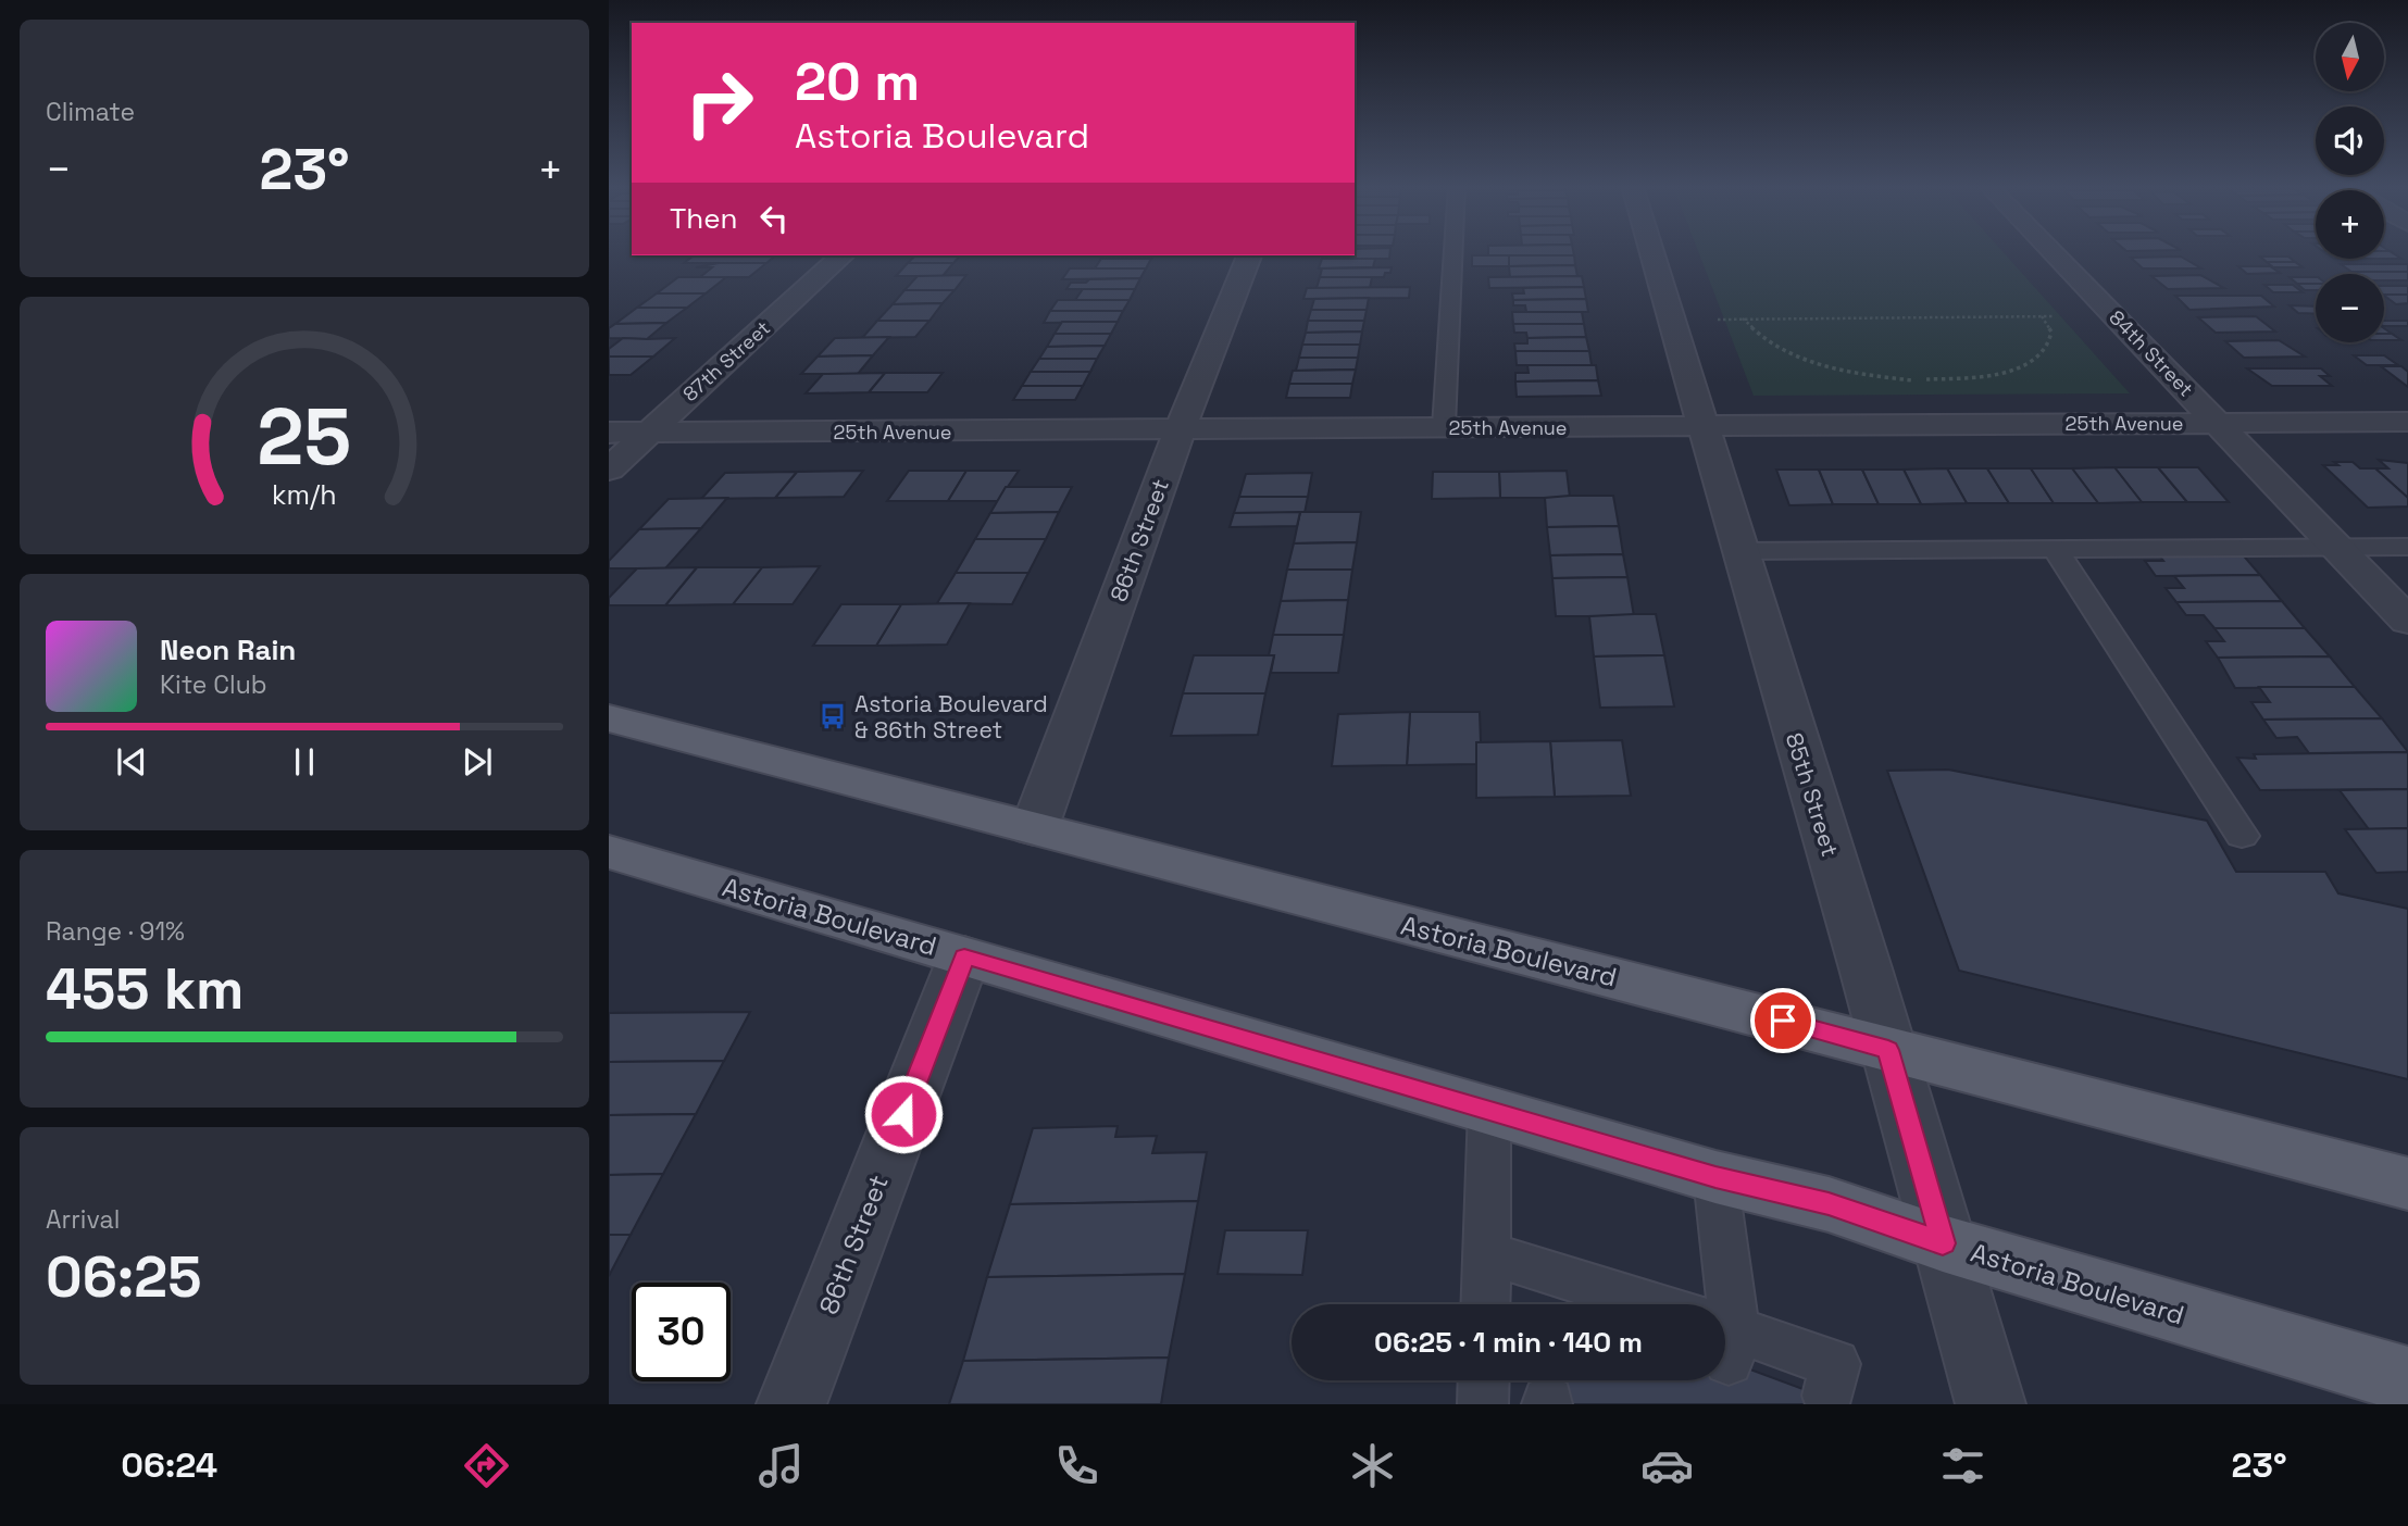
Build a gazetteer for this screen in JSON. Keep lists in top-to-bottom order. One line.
{"streets":{"main road":["Astoria Boulevard"],"street":["84th Street","87th Street","25th Avenue","86th Street","85th Street"]},"crossings":[["84th Street","25th Avenue"],["87th Street","25th Avenue"],["25th Avenue","86th Street"],["25th Avenue","85th Street"],["86th Street","Astoria Boulevard"],["85th Street","Astoria Boulevard"]],"places":{"bus stop":["Astoria Boulevard & 86th Street"]},"north":"bottom","page":{"tile":["Climate",["Range · 91%","455 km"],["Arrival","06:25"]],"map_buttons":["+","−"],"turn":["20 m","Astoria Boulevard"],"heat":["−","23°","+"],"then":"Then","song":["Neon Rain","Kite Club"],"limit":"30","trip":"06:25 · 1 min · 140 m","tabs":["06:24","23°"],"gauge":["25","km/h"]}}
